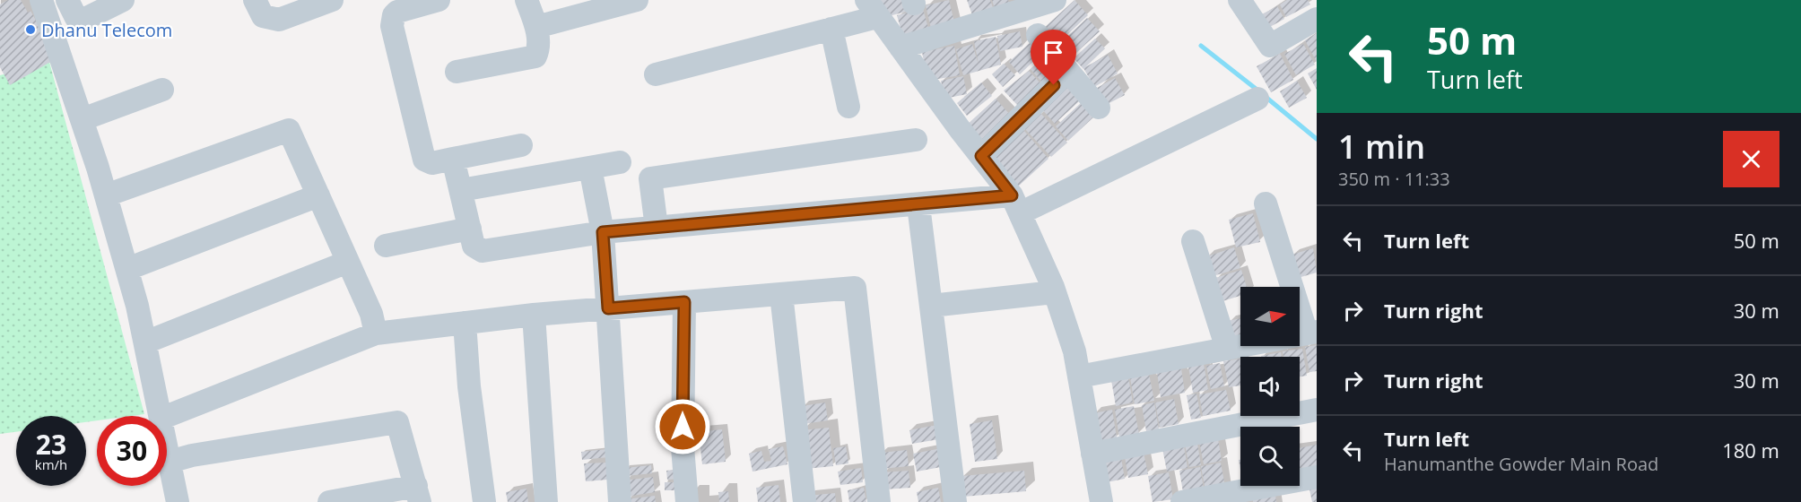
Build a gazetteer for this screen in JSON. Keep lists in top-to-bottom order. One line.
{"places":["Dhanu Telecom"],"north":"right","page":{"turn":["50 m","Turn left"],"heading":["1 min","350 m · 11:33"],"list":[{"name":"Turn left","value":"50 m"},{"name":"Turn right","value":"30 m"},{"name":"Turn right","value":"30 m"},{"name":"Turn left","note":"Hanumanthe Gowder Main Road","value":"180 m"}],"speed":"23 km/h","limit":"30"}}
